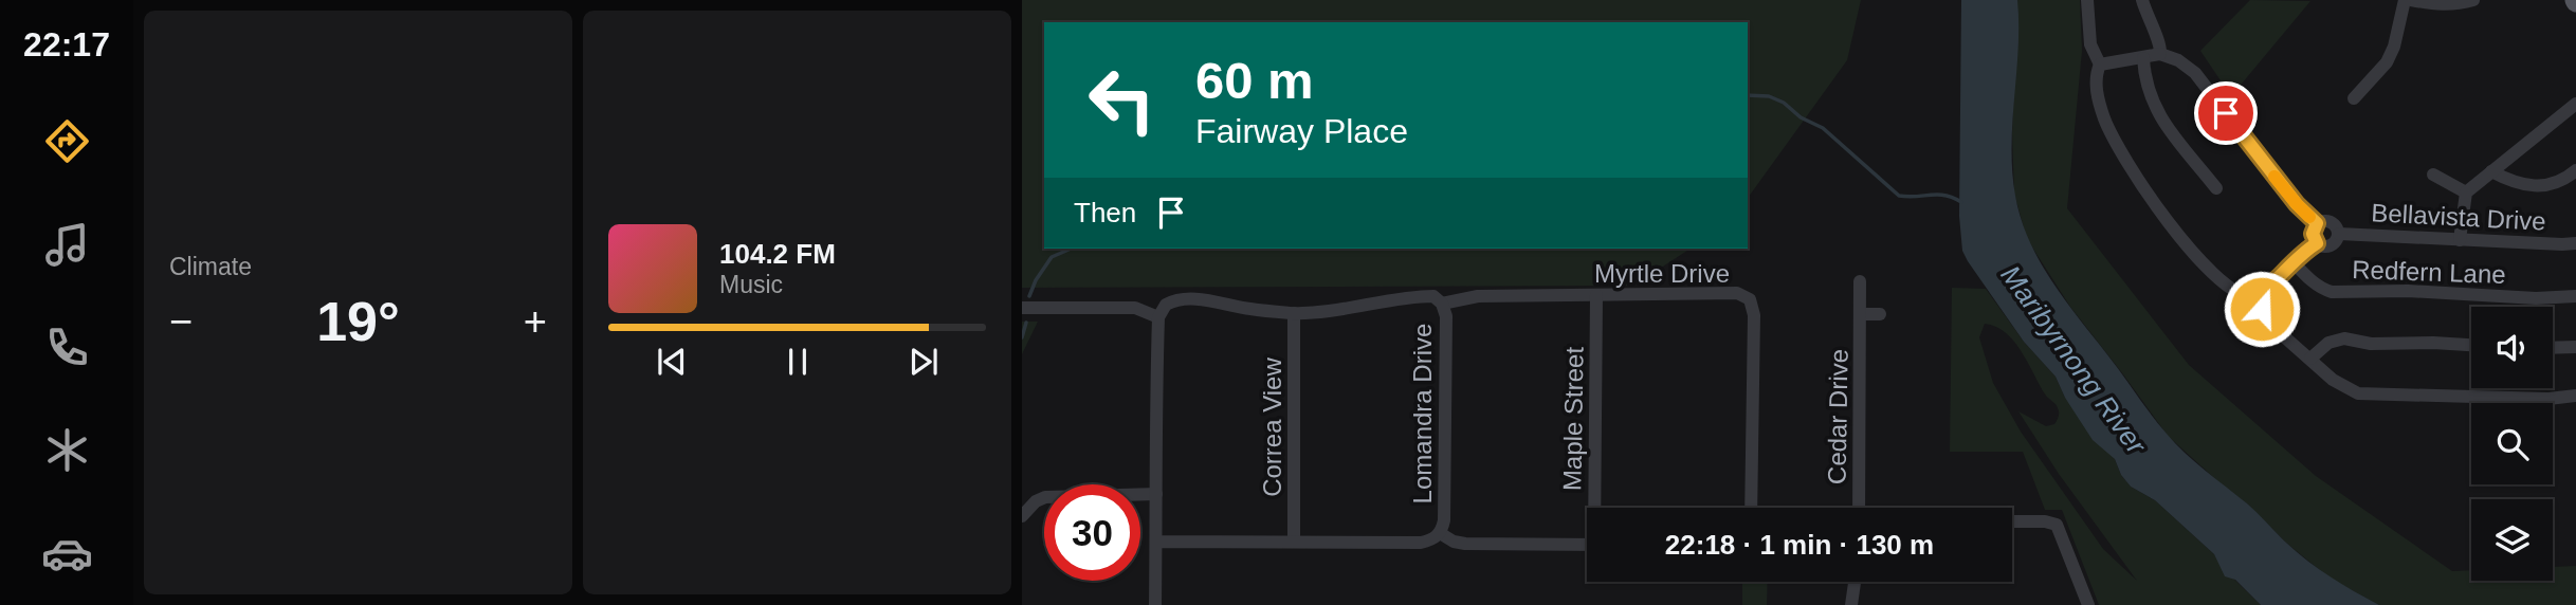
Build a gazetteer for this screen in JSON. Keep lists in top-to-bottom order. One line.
{"streets":{"street":["Bellavista Drive","Redfern Lane","Myrtle Drive","Lomandra Drive","Cedar Drive","Maple Street","Correa View"]},"crossings":[["Myrtle Drive","Lomandra Drive"],["Myrtle Drive","Maple Street"],["Lomandra Drive","Correa View"]],"water":["Maribyrnong River"],"page":{"tabs":"22:17","tile":"Climate","turn":["60 m","Fairway Place"],"then":"Then","song":["104.2 FM","Music"],"heat":["−","19°","+"],"limit":"30","trip":"22:18 · 1 min · 130 m"}}
